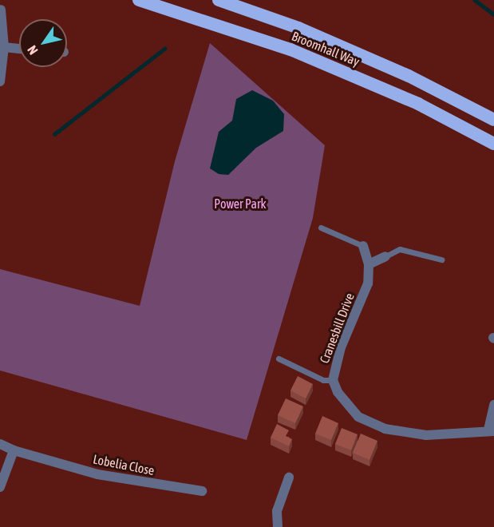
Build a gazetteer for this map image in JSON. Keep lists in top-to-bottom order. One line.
{"streets":{"highway":["Broomhall Way"],"street":["Cranesbill Drive","Lobelia Close"]},"parks":["Power Park"],"north":"bottom left"}
